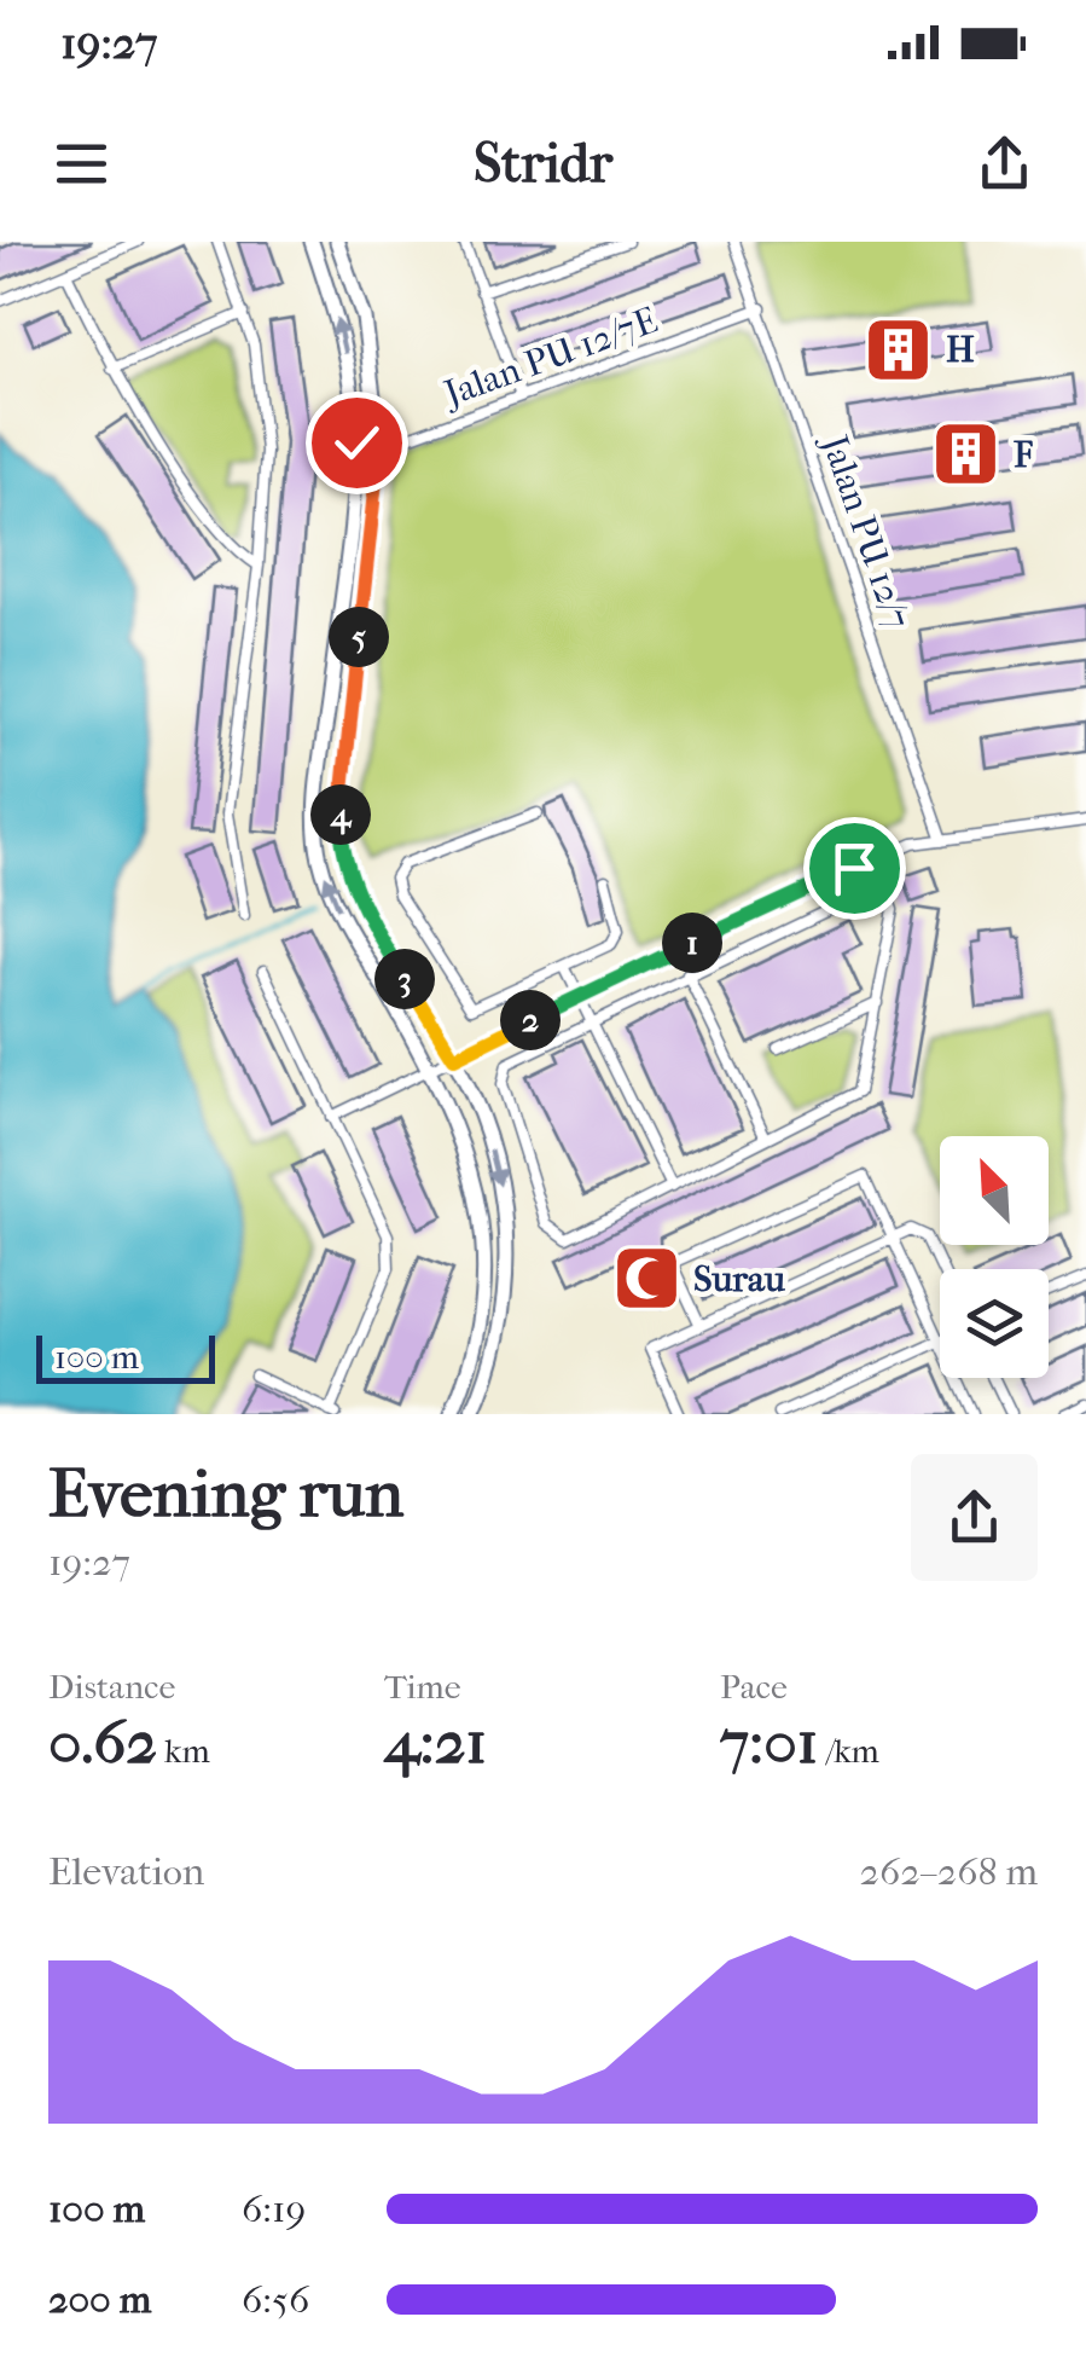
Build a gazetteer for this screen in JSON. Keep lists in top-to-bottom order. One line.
{"streets":{"street":["Jalan PU 12/7E","Jalan PU 12/7"]},"crossings":[["Jalan PU 12/7E","Jalan PU 12/7"]],"places":{"building":["H","F"],"mosque":["Surau"]},"scale_bar":"100 m","north":"top left","page":{"status":"19:27","header":"Stridr","pins":["5","4","1","3","2"],"scale":"100 m","heading":["Evening run","19:27"],"stats":[["Distance","0.62 km"],["Time","4:21"],["Pace","7:01 /km"]],"chart":["Elevation","262–268 m"],"list":[{"name":"100 m","note":"6:19"},{"name":"200 m","note":"6:56"}]}}
